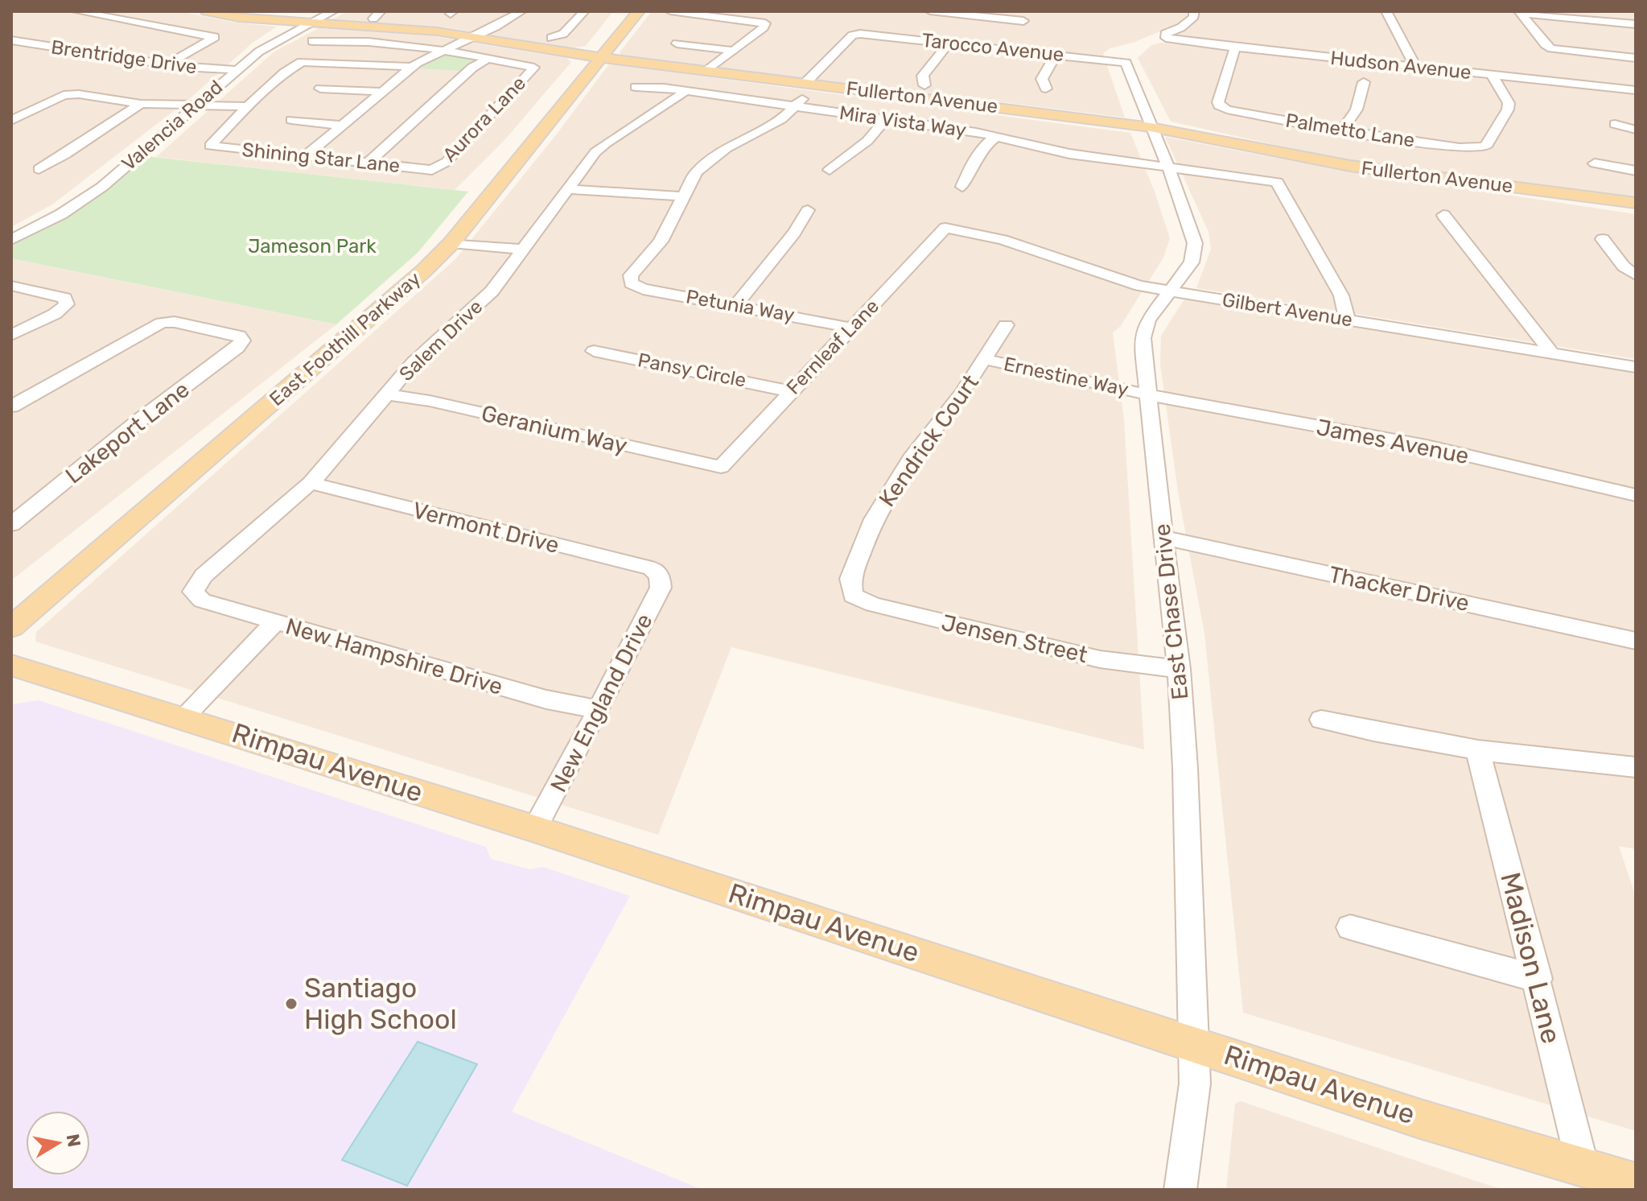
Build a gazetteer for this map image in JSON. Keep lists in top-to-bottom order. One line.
{"streets":{"main road":["Fullerton Avenue","East Foothill Parkway","Rimpau Avenue"],"street":["Tarocco Avenue","Brentridge Drive","Hudson Avenue","Aurora Lane","Mira Vista Way","Valencia Road","Palmetto Lane","Shining Star Lane","Petunia Way","Gilbert Avenue","Salem Drive","Fernleaf Lane","Pansy Circle","Ernestine Way","Geranium Way","Lakeport Lane","Kendrick Court","James Avenue","Vermont Drive","Thacker Drive","East Chase Drive","Jensen Street","New Hampshire Drive","New England Drive","Madison Lane"]},"crossings":[["Tarocco Avenue","Fullerton Avenue"],["Tarocco Avenue","East Chase Drive"],["Brentridge Drive","Valencia Road"],["Hudson Avenue","Palmetto Lane"],["Fullerton Avenue","Valencia Road"],["Fullerton Avenue","East Foothill Parkway"],["Fullerton Avenue","East Chase Drive"],["Aurora Lane","Shining Star Lane"],["Mira Vista Way","Gilbert Avenue"],["Mira Vista Way","Salem Drive"],["Mira Vista Way","East Chase Drive"],["Petunia Way","Fernleaf Lane"],["Gilbert Avenue","Fernleaf Lane"],["Gilbert Avenue","East Chase Drive"],["Salem Drive","Geranium Way"],["Salem Drive","Vermont Drive"],["Salem Drive","New Hampshire Drive"],["Fernleaf Lane","Pansy Circle"],["Fernleaf Lane","Geranium Way"],["Ernestine Way","Kendrick Court"],["Ernestine Way","James Avenue"],["Ernestine Way","East Chase Drive"],["Kendrick Court","Jensen Street"],["James Avenue","East Chase Drive"],["Vermont Drive","New England Drive"],["Thacker Drive","East Chase Drive"],["East Chase Drive","Jensen Street"],["East Chase Drive","Rimpau Avenue"],["New Hampshire Drive","New England Drive"],["New England Drive","Rimpau Avenue"],["Rimpau Avenue","Madison Lane"]],"parks":["Jameson Park"],"places":["Santiago High School"],"north":"right"}
